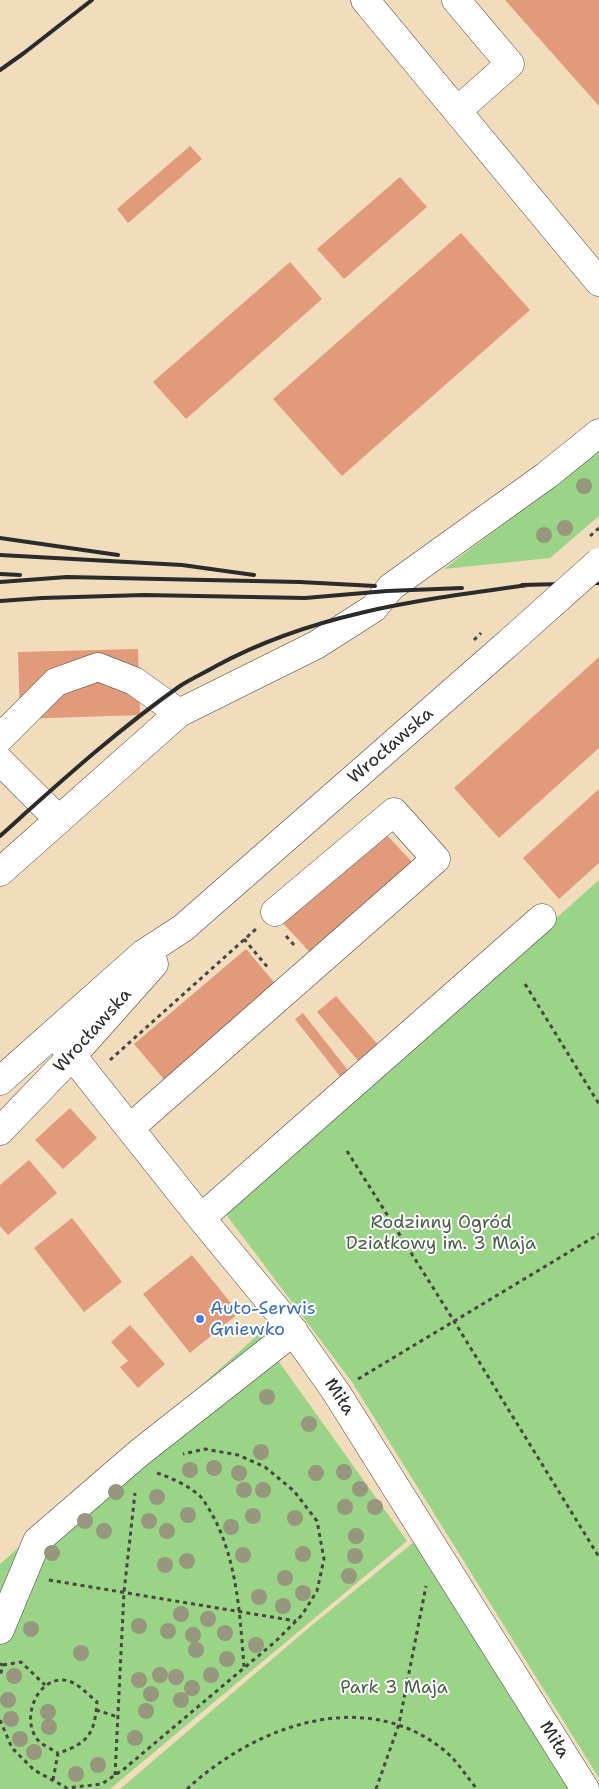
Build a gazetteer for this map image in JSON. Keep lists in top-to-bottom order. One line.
{"streets":{"street":["Wrocławska","Miła"]},"crossings":[["Wrocławska","Miła"]],"parks":["Rodzinny Ogród Działkowy im. 3 Maja","Park 3 Maja"],"places":["Auto-Serwis Gniewko"]}
